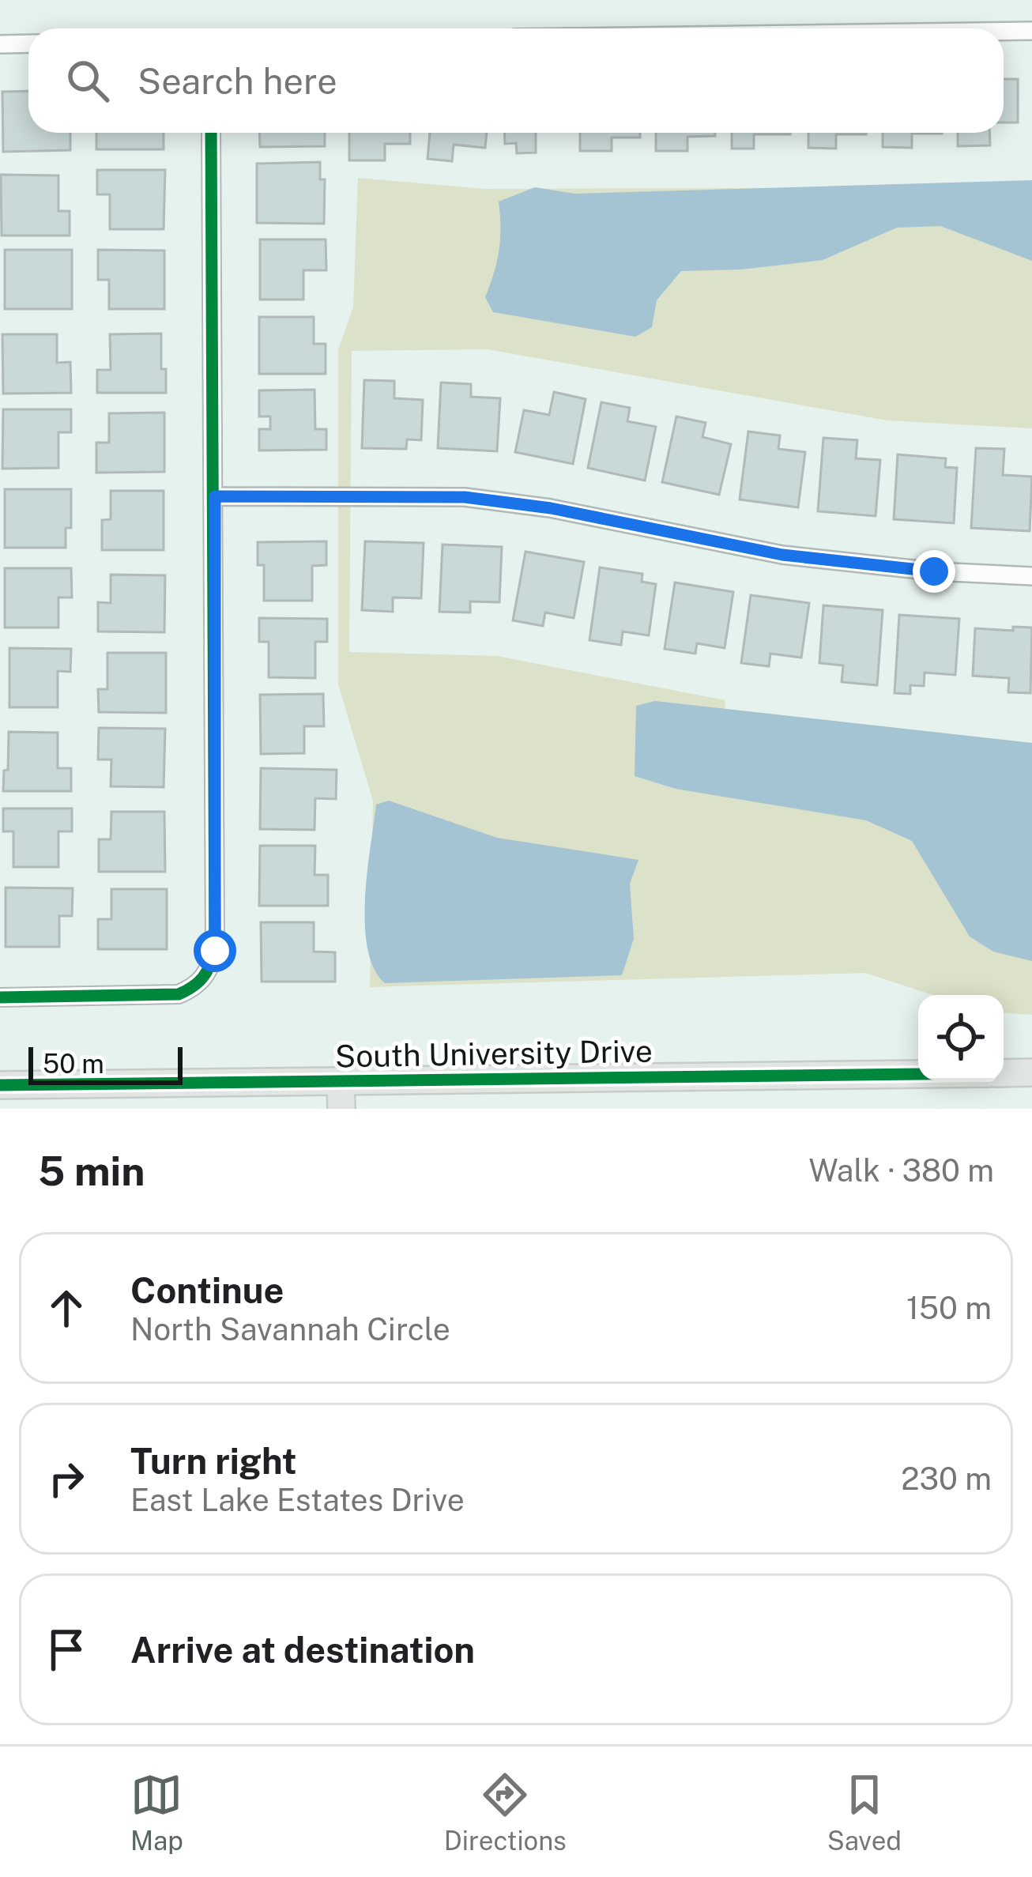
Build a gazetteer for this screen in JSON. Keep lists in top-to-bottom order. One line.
{"streets":{"main road":["South University Drive"]},"scale_bar":"50 m","page":{"search":"Search here","scale":"50 m","heading":["5 min","Walk · 380 m"],"list":[["Continue","North Savannah Circle","150 m"],["Turn right","East Lake Estates Drive","230 m"],"Arrive at destination"],"nav":["Map","Directions","Saved"]}}
